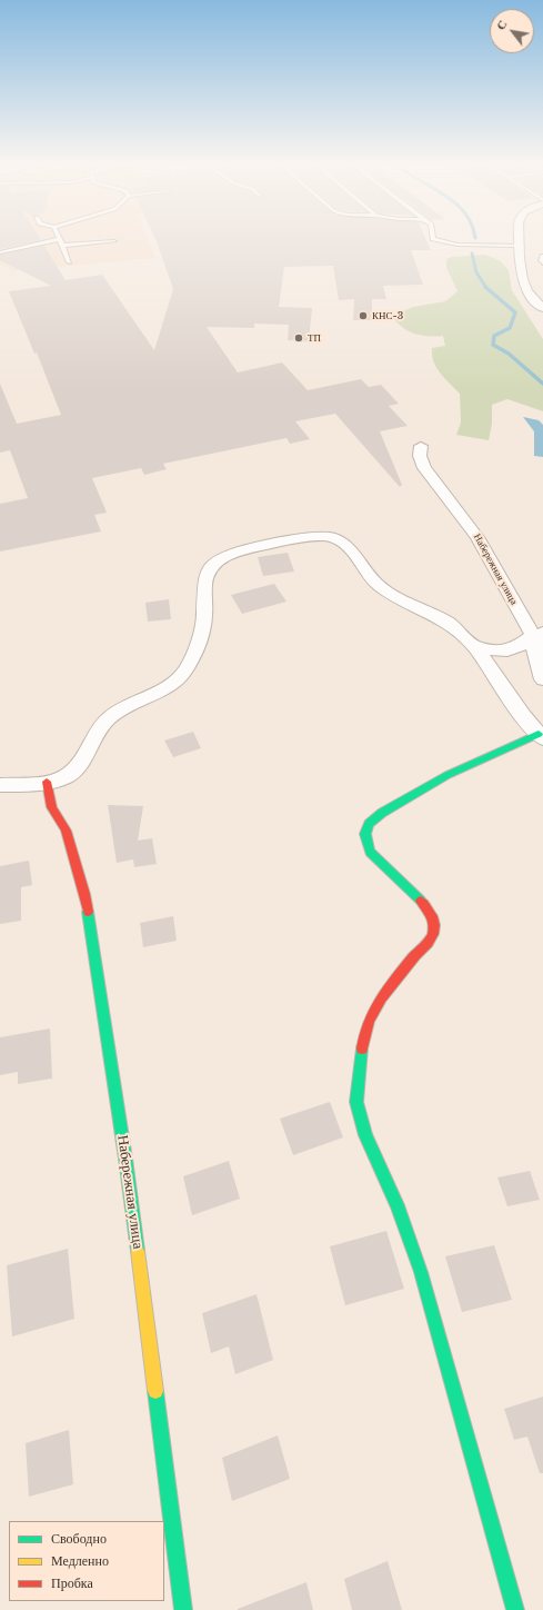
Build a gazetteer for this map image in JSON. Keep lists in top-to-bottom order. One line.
{"streets":{"street":["Набережная улица"]},"places":["КНС-3","ТП"],"legend":["Свободно","Медленно","Пробка"],"north":"top left"}
